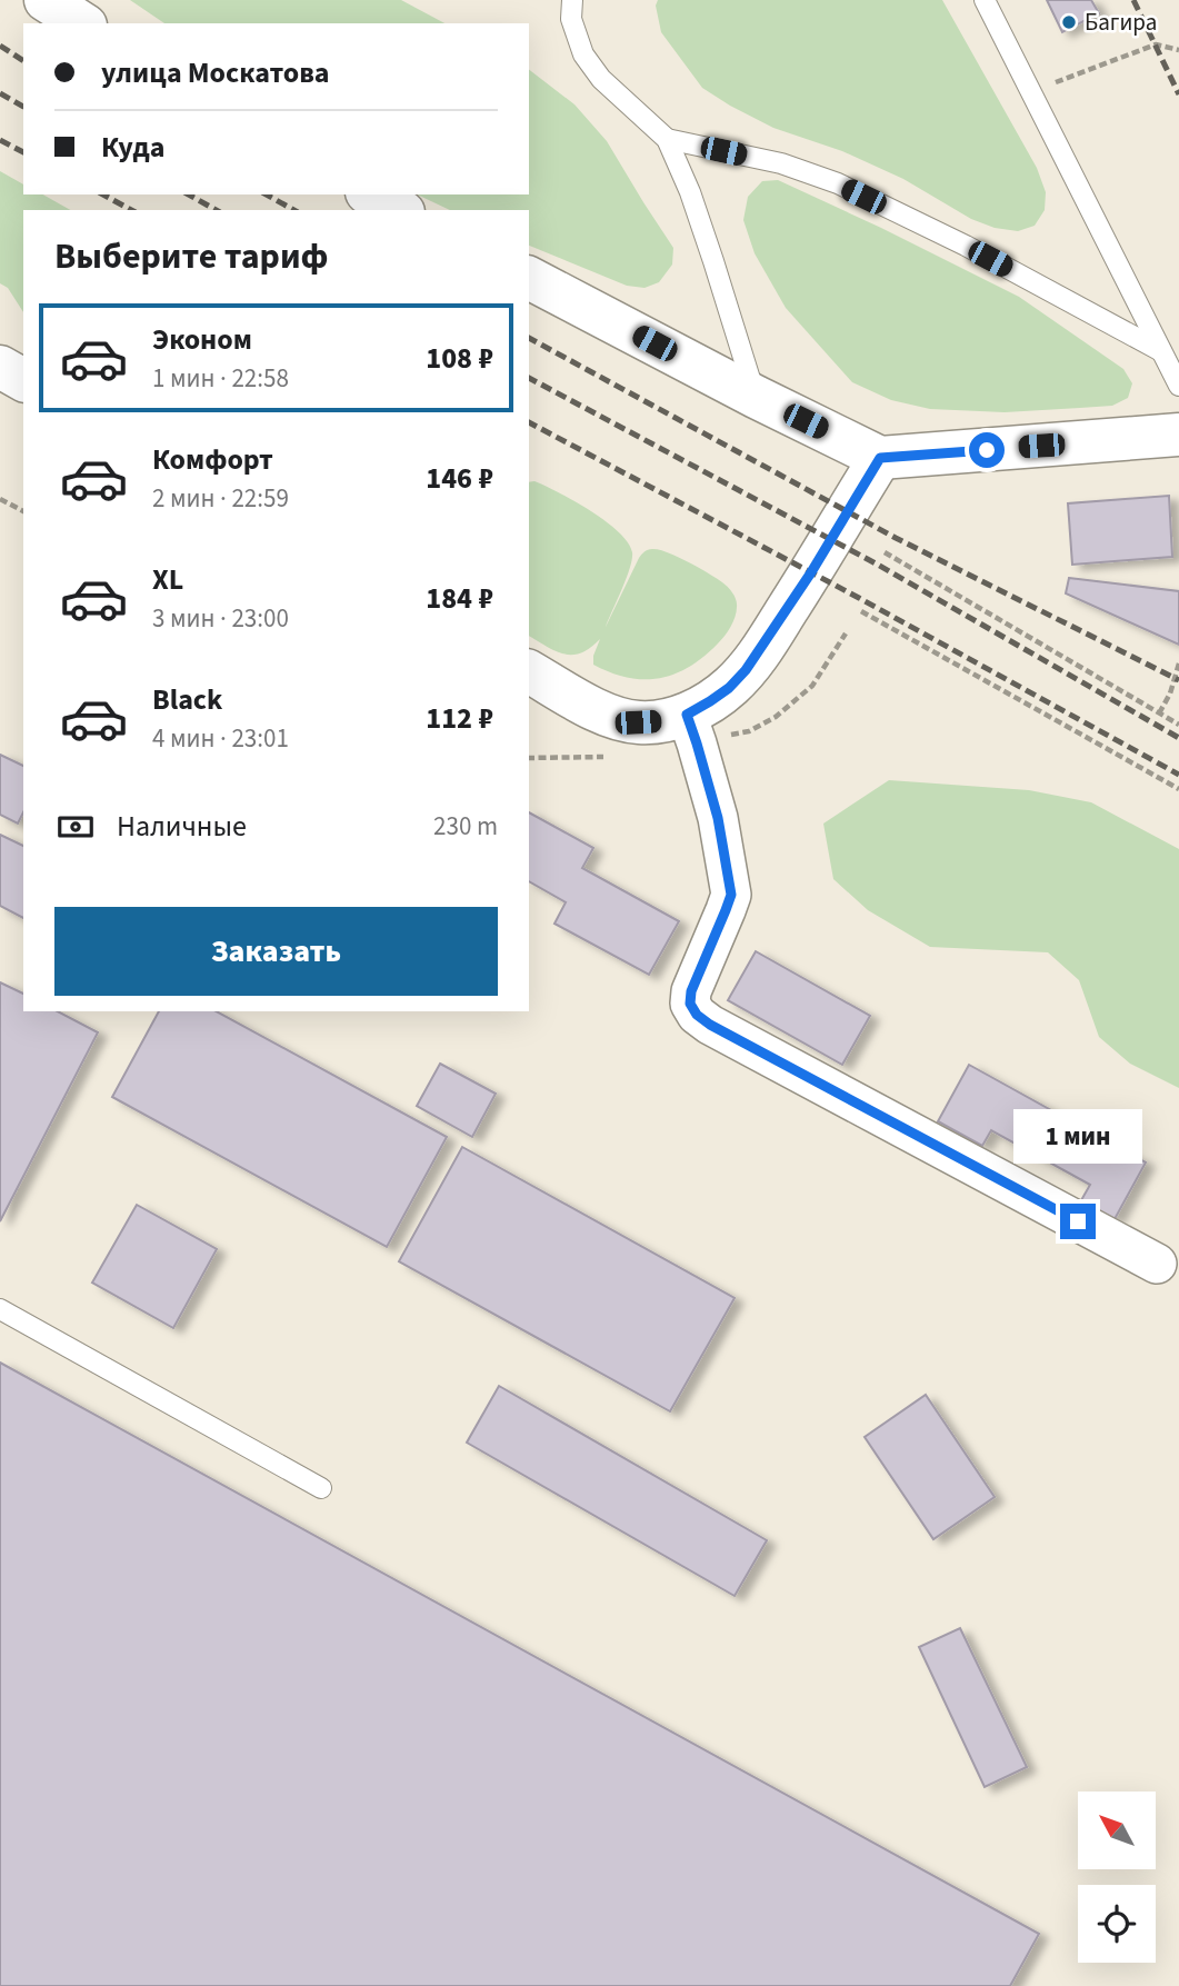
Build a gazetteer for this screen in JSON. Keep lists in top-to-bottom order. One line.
{"places":["Багира"],"north":"top left","page":{"banner":["улица Москатова","Куда"],"heading":"Выберите тариф","list":[{"name":"Эконом","note":"1 мин · 22:58","value":"108 ₽"},{"name":"Комфорт","note":"2 мин · 22:59","value":"146 ₽"},{"name":"XL","note":"3 мин · 23:00","value":"184 ₽"},{"name":"Black","note":"4 мин · 23:01","value":"112 ₽"}],"pay":["Наличные","230 m"],"buttons":"Заказать","bubble":"1 мин"}}
